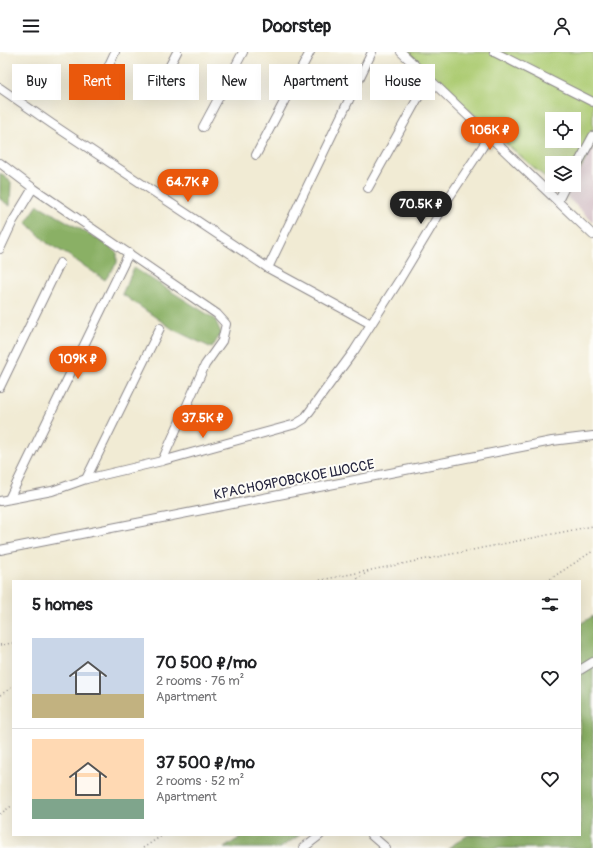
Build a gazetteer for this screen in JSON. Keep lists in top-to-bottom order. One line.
{"streets":{"street":["КРАСНОЯРОВСКОЕ ШОССЕ"]},"page":{"header":"Doorstep","chip":["Buy","Rent","Filters","New","Apartment","House"],"price":["106K ₽","64.7K ₽","70.5K ₽","109K ₽","37.5K ₽"],"heading":"5 homes","list":[{"name":"70 500 ₽/mo","note":"2 rooms · 76 m² · Apartment"},{"name":"37 500 ₽/mo","note":"2 rooms · 52 m² · Apartment"}]}}
